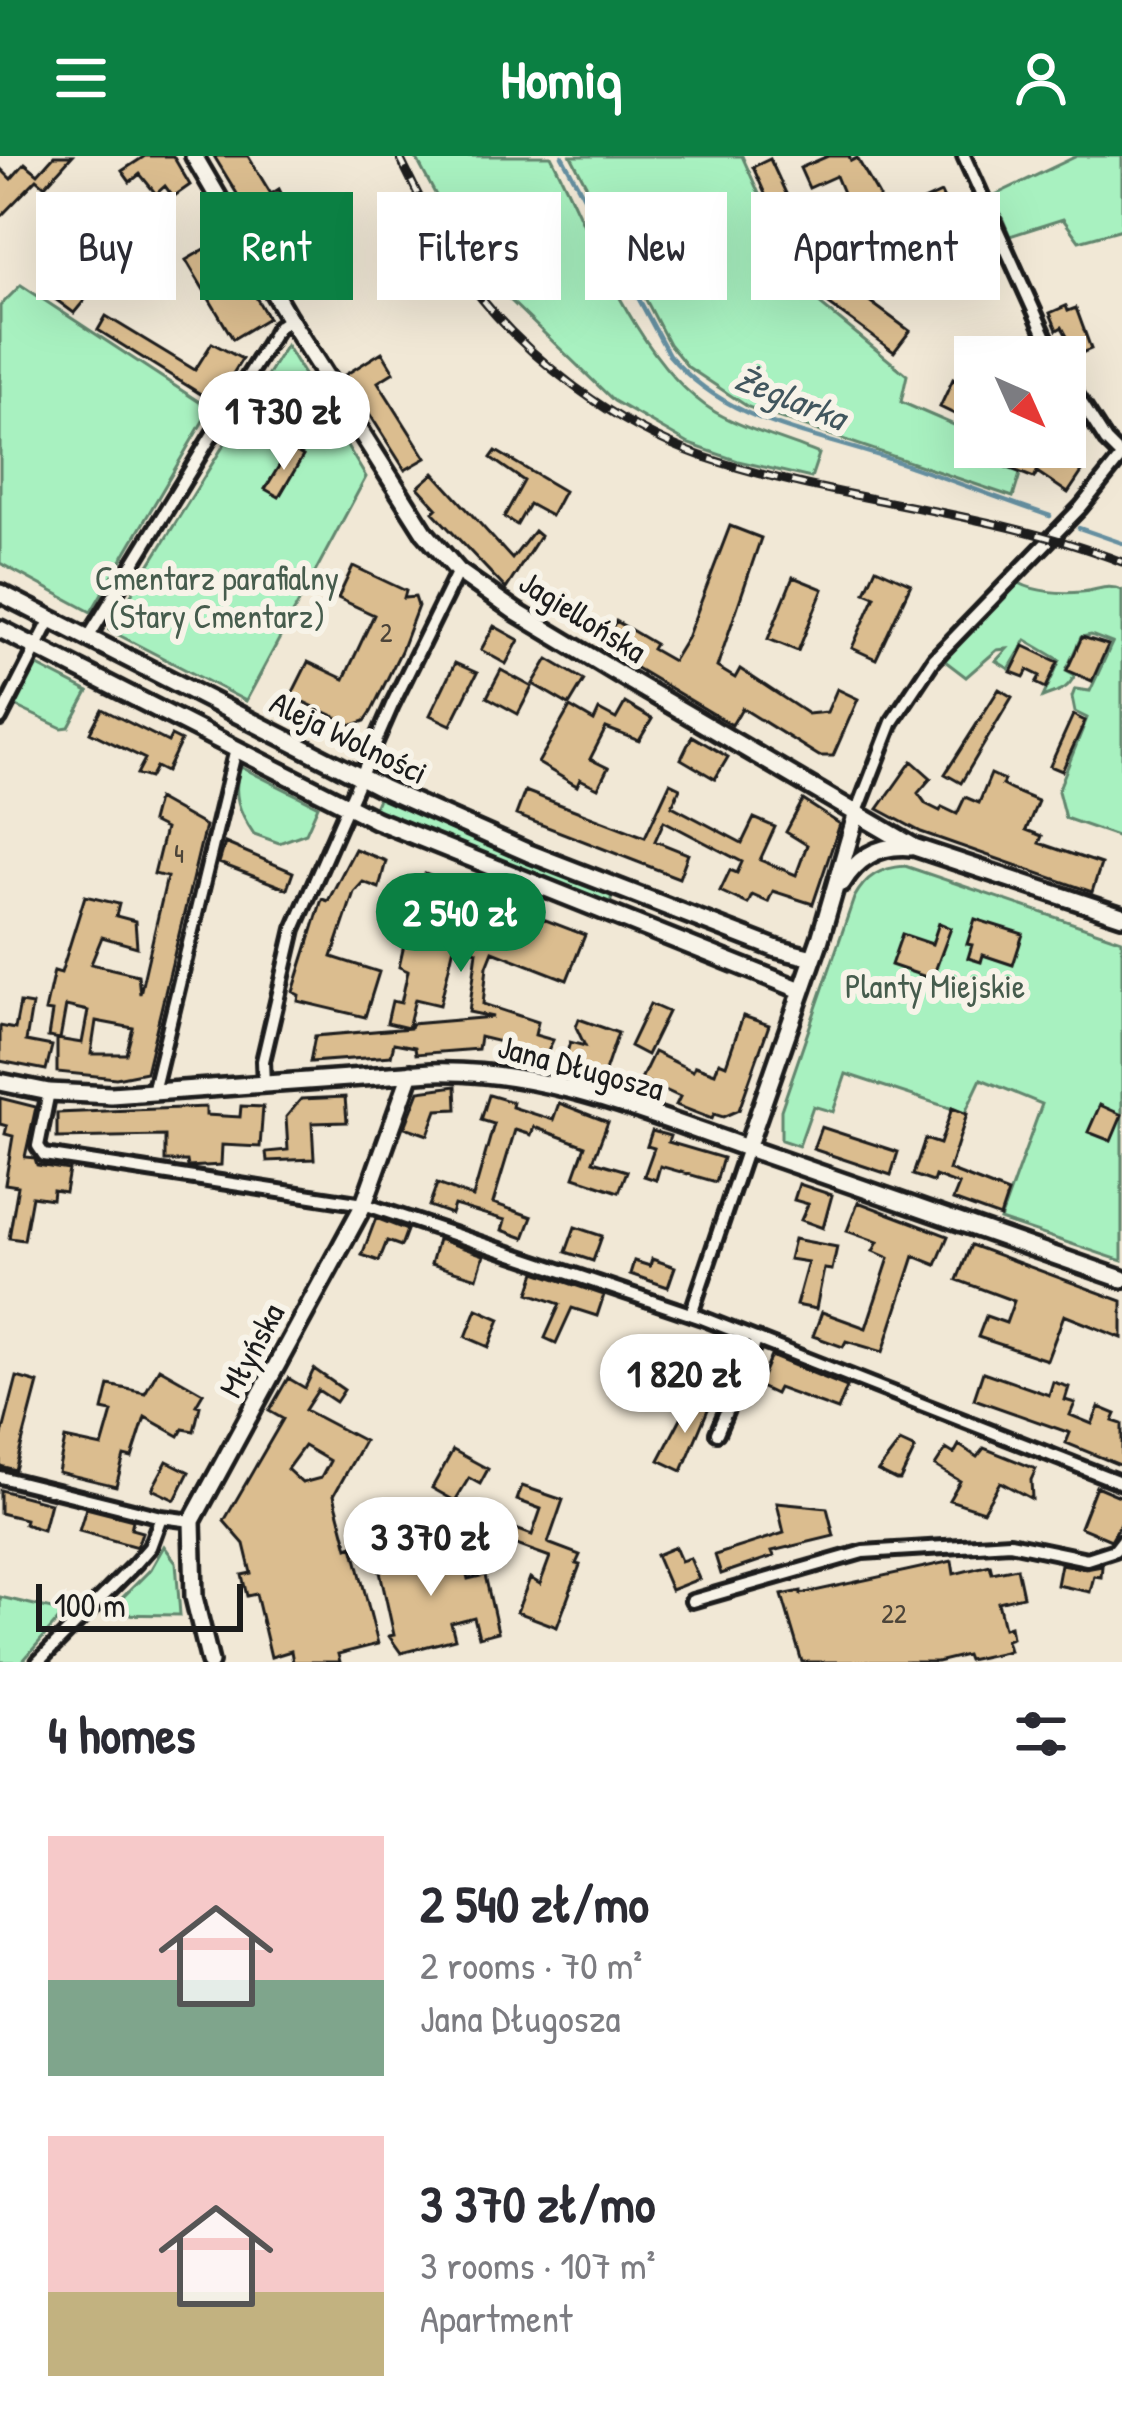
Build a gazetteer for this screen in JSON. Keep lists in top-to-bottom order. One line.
{"streets":{"street":["Jagiellońska","Aleja Wolności","Jana Długosza","Młyńska"]},"crossings":[["Jana Długosza","Młyńska"]],"water":["Żeglarka"],"parks":["Cmentarz parafialny (Stary Cmentarz)","Planty Miejskie"],"house_numbers":["2","4","22"],"scale_bar":"100 m","north":"bottom right","page":{"header":"Homiq","chip":["Buy","Rent","Filters","New","Apartment"],"price":["1 730 zł","2 540 zł","1 820 zł","3 370 zł"],"scale":"100 m","heading":"4 homes","list":[{"name":"2 540 zł/mo","note":"2 rooms · 70 m² · Jana Długosza"},{"name":"3 370 zł/mo","note":"3 rooms · 107 m² · Apartment"}]}}
